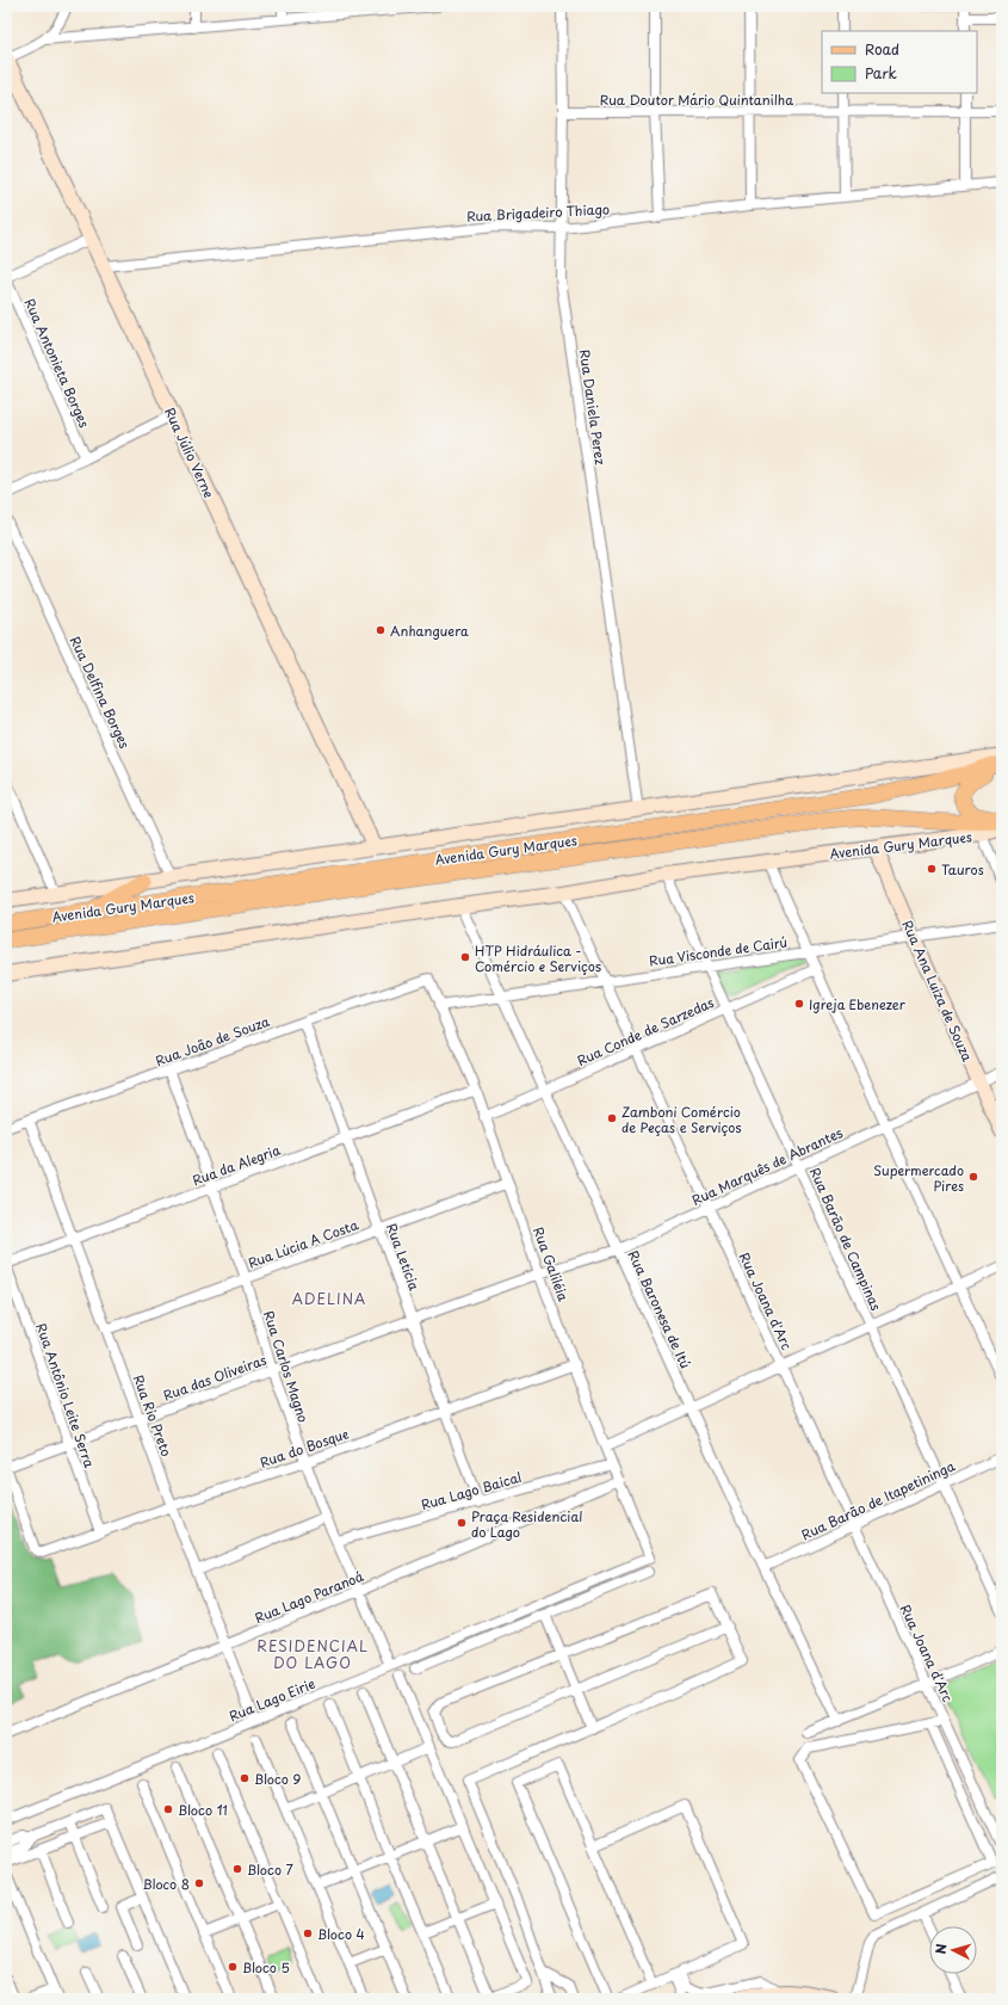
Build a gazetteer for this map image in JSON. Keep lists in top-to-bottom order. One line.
{"streets":{"main road":["Rua Júlio Verne","Avenida Gury Marques","Rua Ana Luiza de Souza"],"street":["Rua Doutor Mário Quintanilha","Rua Brigadeiro Thiago","Rua Antonieta Borges","Rua Daniela Perez","Rua Delfina Borges","Rua Visconde de Cairú","Rua Conde de Sarzedas","Rua João de Souza","Rua da Alegria","Rua Marquês de Abrantes","Rua Barão de Campinas","Rua Lúcia A Costa","Rua Letícia","Rua Galiléia","Rua Joana d'Arc","Rua Baronesa de Itú","Rua Carlos Magno","Rua das Oliveiras","Rua Antônio Leite Serra","Rua Rio Preto","Rua do Bosque","Rua Lago Baical","Rua Barão de Itapetininga","Rua Lago Paranoá","Rua Lago Eirie"]},"crossings":[["Rua Doutor Mário Quintanilha","Rua Daniela Perez"],["Rua Brigadeiro Thiago","Rua Daniela Perez"],["Rua Brigadeiro Thiago","Rua Júlio Verne"],["Rua Daniela Perez","Avenida Gury Marques"],["Rua Júlio Verne","Avenida Gury Marques"],["Rua Delfina Borges","Avenida Gury Marques"],["Avenida Gury Marques","Rua Ana Luiza de Souza"],["Avenida Gury Marques","Rua Barão de Campinas"],["Avenida Gury Marques","Rua Joana d'Arc"],["Avenida Gury Marques","Rua Baronesa de Itú"],["Rua Visconde de Cairú","Rua Ana Luiza de Souza"],["Rua Visconde de Cairú","Rua Barão de Campinas"],["Rua Visconde de Cairú","Rua Galiléia"],["Rua Visconde de Cairú","Rua Joana d'Arc"],["Rua Visconde de Cairú","Rua Baronesa de Itú"],["Rua Ana Luiza de Souza","Rua Marquês de Abrantes"],["Rua Conde de Sarzedas","Rua Barão de Campinas"],["Rua Conde de Sarzedas","Rua Galiléia"],["Rua Conde de Sarzedas","Rua Joana d'Arc"],["Rua Conde de Sarzedas","Rua Baronesa de Itú"],["Rua João de Souza","Rua Letícia"],["Rua João de Souza","Rua Galiléia"],["Rua João de Souza","Rua Carlos Magno"],["Rua João de Souza","Rua Rio Preto"],["Rua da Alegria","Rua Letícia"],["Rua da Alegria","Rua Galiléia"],["Rua da Alegria","Rua Carlos Magno"],["Rua da Alegria","Rua Antônio Leite Serra"],["Rua da Alegria","Rua Rio Preto"],["Rua Marquês de Abrantes","Rua Barão de Campinas"],["Rua Marquês de Abrantes","Rua Galiléia"],["Rua Marquês de Abrantes","Rua Joana d'Arc"],["Rua Marquês de Abrantes","Rua Baronesa de Itú"],["Rua Marquês de Abrantes","Rua das Oliveiras"],["Rua Barão de Campinas","Rua Barão de Itapetininga"],["Rua Lúcia A Costa","Rua Letícia"],["Rua Lúcia A Costa","Rua Galiléia"],["Rua Lúcia A Costa","Rua Carlos Magno"],["Rua Lúcia A Costa","Rua Rio Preto"],["Rua Letícia","Rua das Oliveiras"],["Rua Letícia","Rua do Bosque"],["Rua Letícia","Rua Lago Baical"],["Rua Galiléia","Rua das Oliveiras"],["Rua Galiléia","Rua do Bosque"],["Rua Galiléia","Rua Lago Baical"],["Rua Galiléia","Rua Lago Paranoá"],["Rua Galiléia","Rua Lago Eirie"],["Rua Joana d'Arc","Rua Barão de Itapetininga"],["Rua Baronesa de Itú","Rua Barão de Itapetininga"],["Rua Carlos Magno","Rua das Oliveiras"],["Rua Carlos Magno","Rua do Bosque"],["Rua Carlos Magno","Rua Lago Baical"],["Rua Carlos Magno","Rua Lago Paranoá"],["Rua Carlos Magno","Rua Lago Eirie"],["Rua das Oliveiras","Rua Antônio Leite Serra"],["Rua das Oliveiras","Rua Rio Preto"],["Rua das Oliveiras","Rua do Bosque"],["Rua Antônio Leite Serra","Rua do Bosque"],["Rua Rio Preto","Rua do Bosque"],["Rua Rio Preto","Rua Lago Paranoá"],["Rua Rio Preto","Rua Lago Eirie"]],"districts":["ADELINA","RESIDENCIAL DO LAGO"],"places":["Anhanguera","Tauros","HTP Hidráulica - Comércio e Serviços","Igreja Ebenezer","Zamboni Comércio de Peças e Serviços","Supermercado Pires","Praça Residencial do Lago","Bloco 9","Bloco 11","Bloco 7","Bloco 8","Bloco 4","Bloco 5"],"legend":["Road","Park"],"north":"left"}
